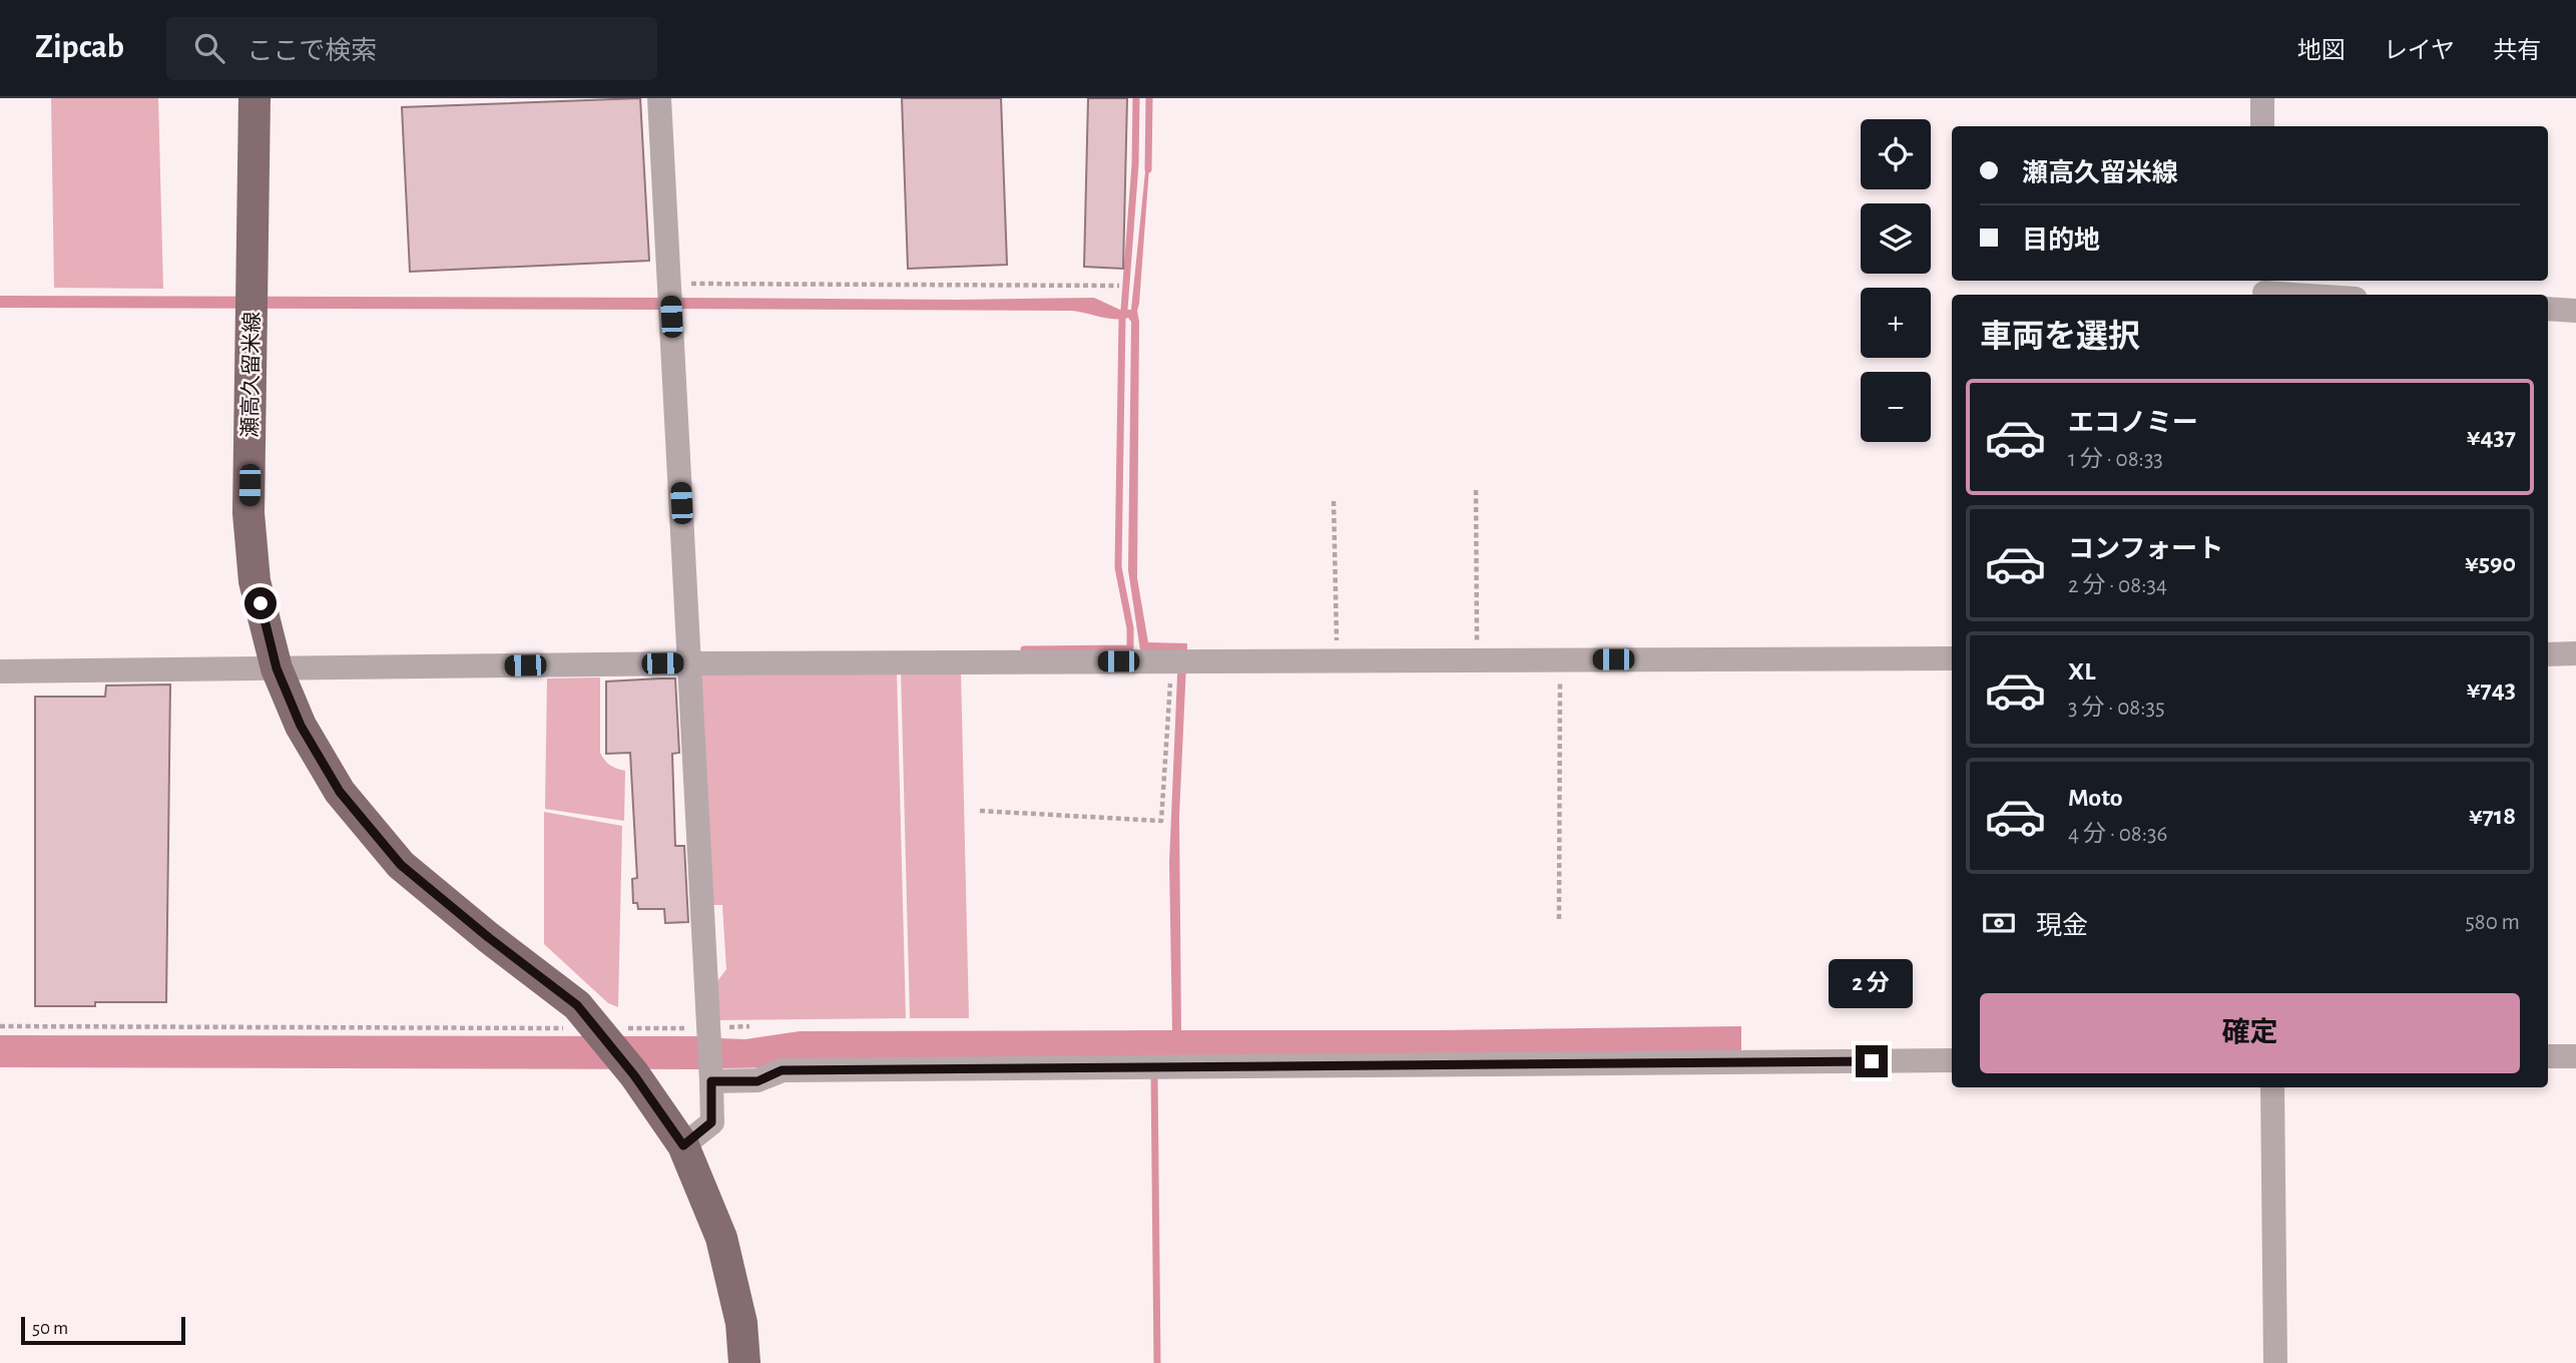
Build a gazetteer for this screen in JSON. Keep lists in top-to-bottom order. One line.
{"streets":{"main road":["瀬高久留米線"]},"scale_bar":"50 m","page":{"header":"Zipcab","search":"ここで検索","nav":["地図","レイヤ","共有"],"map_buttons":["+","−"],"banner":["瀬高久留米線","目的地"],"heading":"車両を選択","list":[{"name":"エコノミー","note":"1 分 · 08:33","value":"¥437"},{"name":"コンフォート","note":"2 分 · 08:34","value":"¥590"},{"name":"XL","note":"3 分 · 08:35","value":"¥743"},{"name":"Moto","note":"4 分 · 08:36","value":"¥718"}],"pay":["現金","580 m"],"bubble":"2 分","buttons":"確定","scale":"50 m"}}
